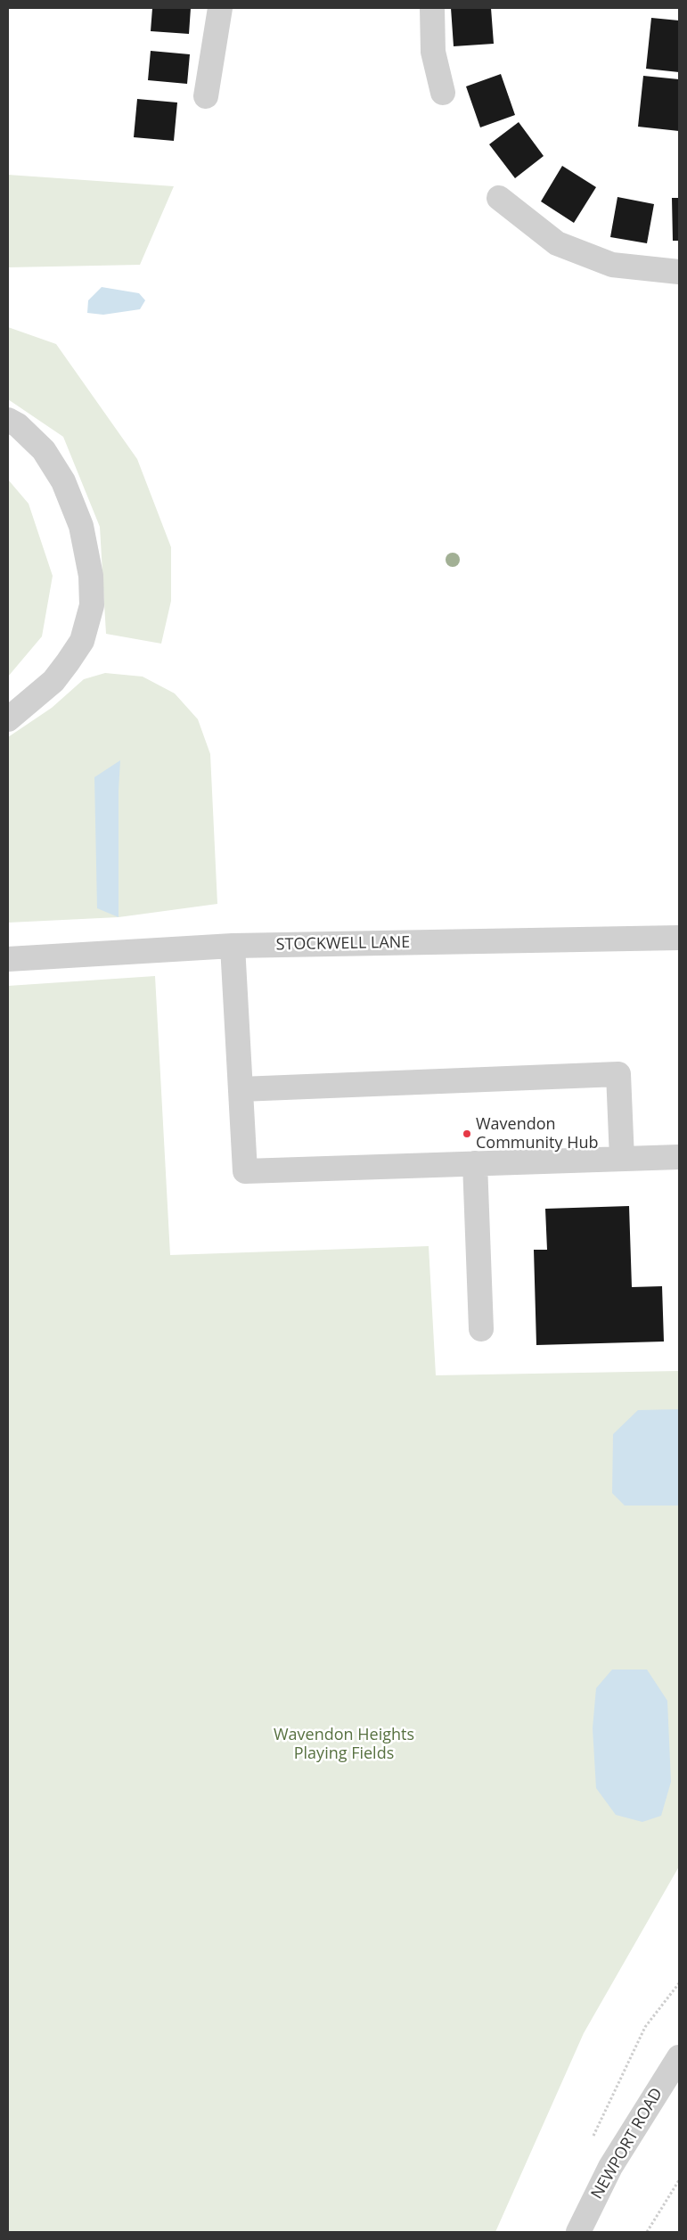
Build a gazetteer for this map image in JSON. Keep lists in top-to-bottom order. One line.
{"streets":{"street":["STOCKWELL LANE","NEWPORT ROAD"]},"parks":["Wavendon Heights Playing Fields"],"places":["Wavendon Community Hub"]}
